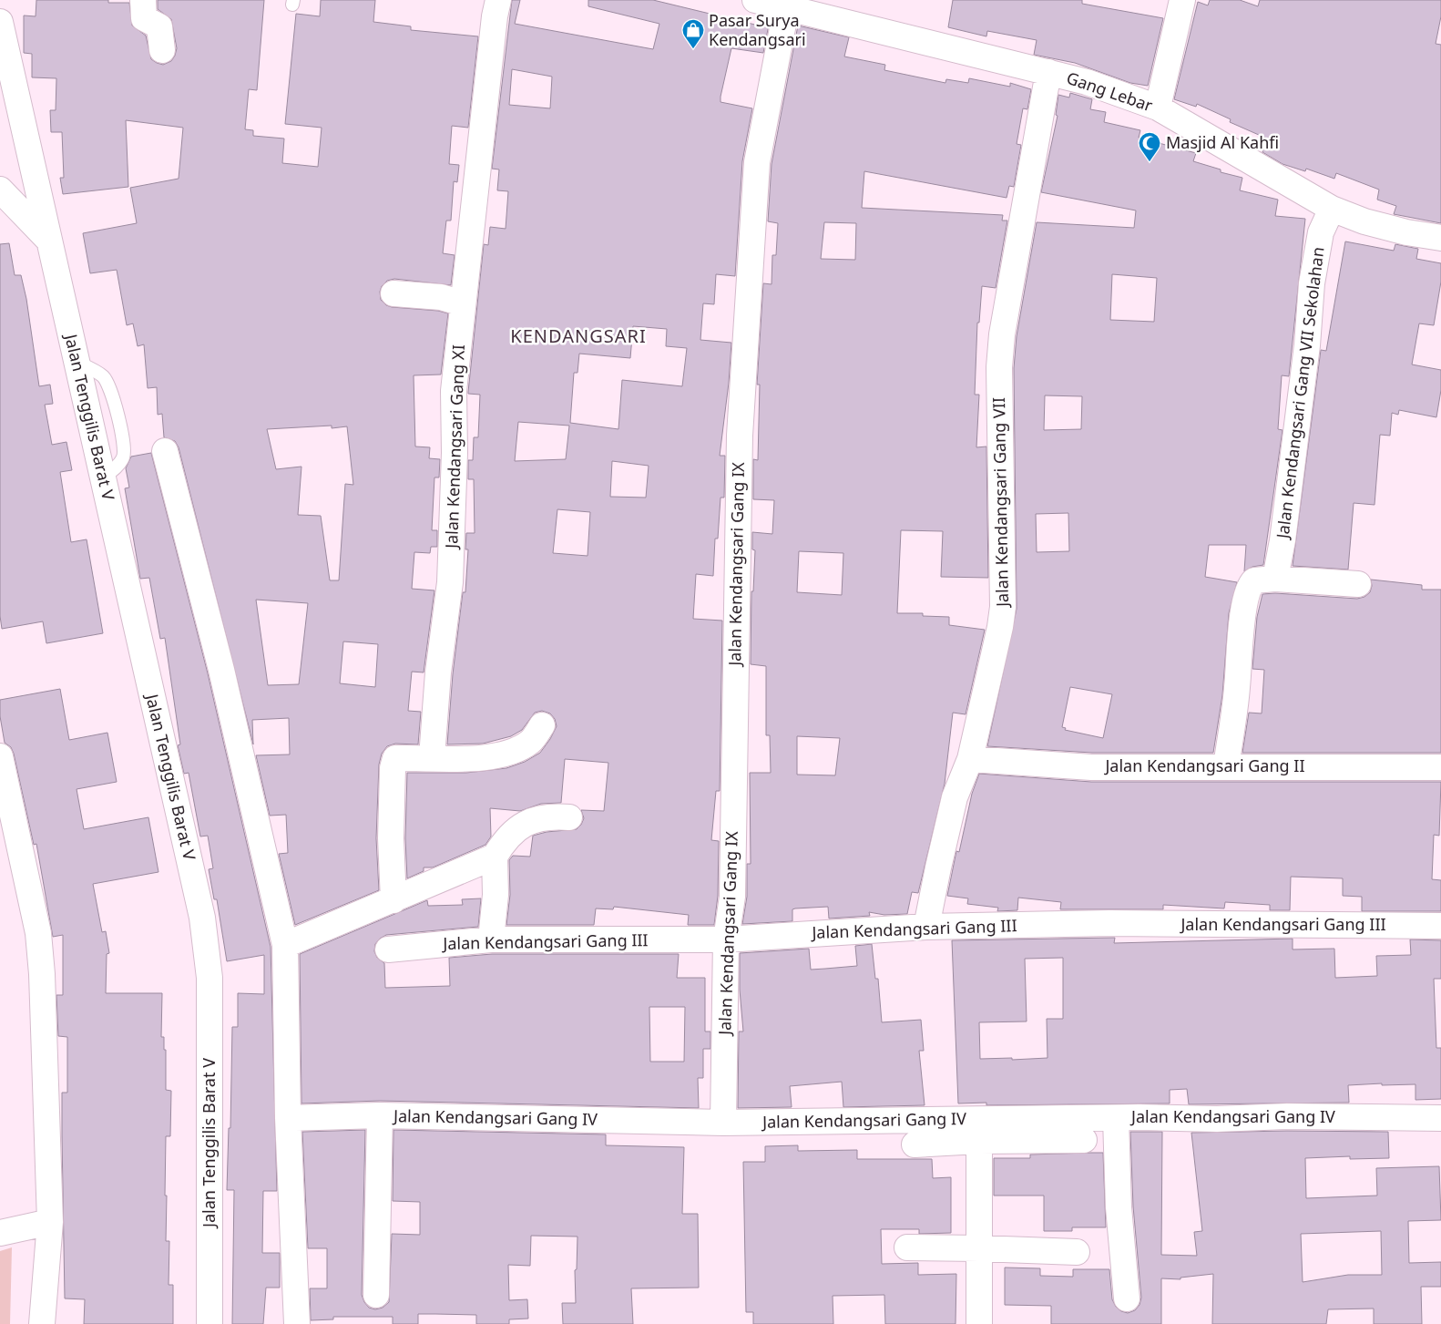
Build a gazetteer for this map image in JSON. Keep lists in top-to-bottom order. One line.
{"streets":{"street":["Gang Lebar","Jalan Kendangsari Gang VII Sekolahan","Jalan Tenggilis Barat V","Jalan Kendangsari Gang XI","Jalan Kendangsari Gang VII","Jalan Kendangsari Gang IX","Jalan Kendangsari Gang II","Jalan Kendangsari Gang III","Jalan Kendangsari Gang IV"]},"crossings":[["Gang Lebar","Jalan Kendangsari Gang VII Sekolahan"],["Gang Lebar","Jalan Kendangsari Gang VII"],["Gang Lebar","Jalan Kendangsari Gang IX"],["Jalan Kendangsari Gang VII","Jalan Kendangsari Gang II"],["Jalan Kendangsari Gang VII","Jalan Kendangsari Gang III"],["Jalan Kendangsari Gang IX","Jalan Kendangsari Gang III"],["Jalan Kendangsari Gang IX","Jalan Kendangsari Gang IV"]],"districts":["KENDANGSARI"],"places":{"shop":["Pasar Surya Kendangsari"],"mosque":["Masjid Al Kahfi"]}}
